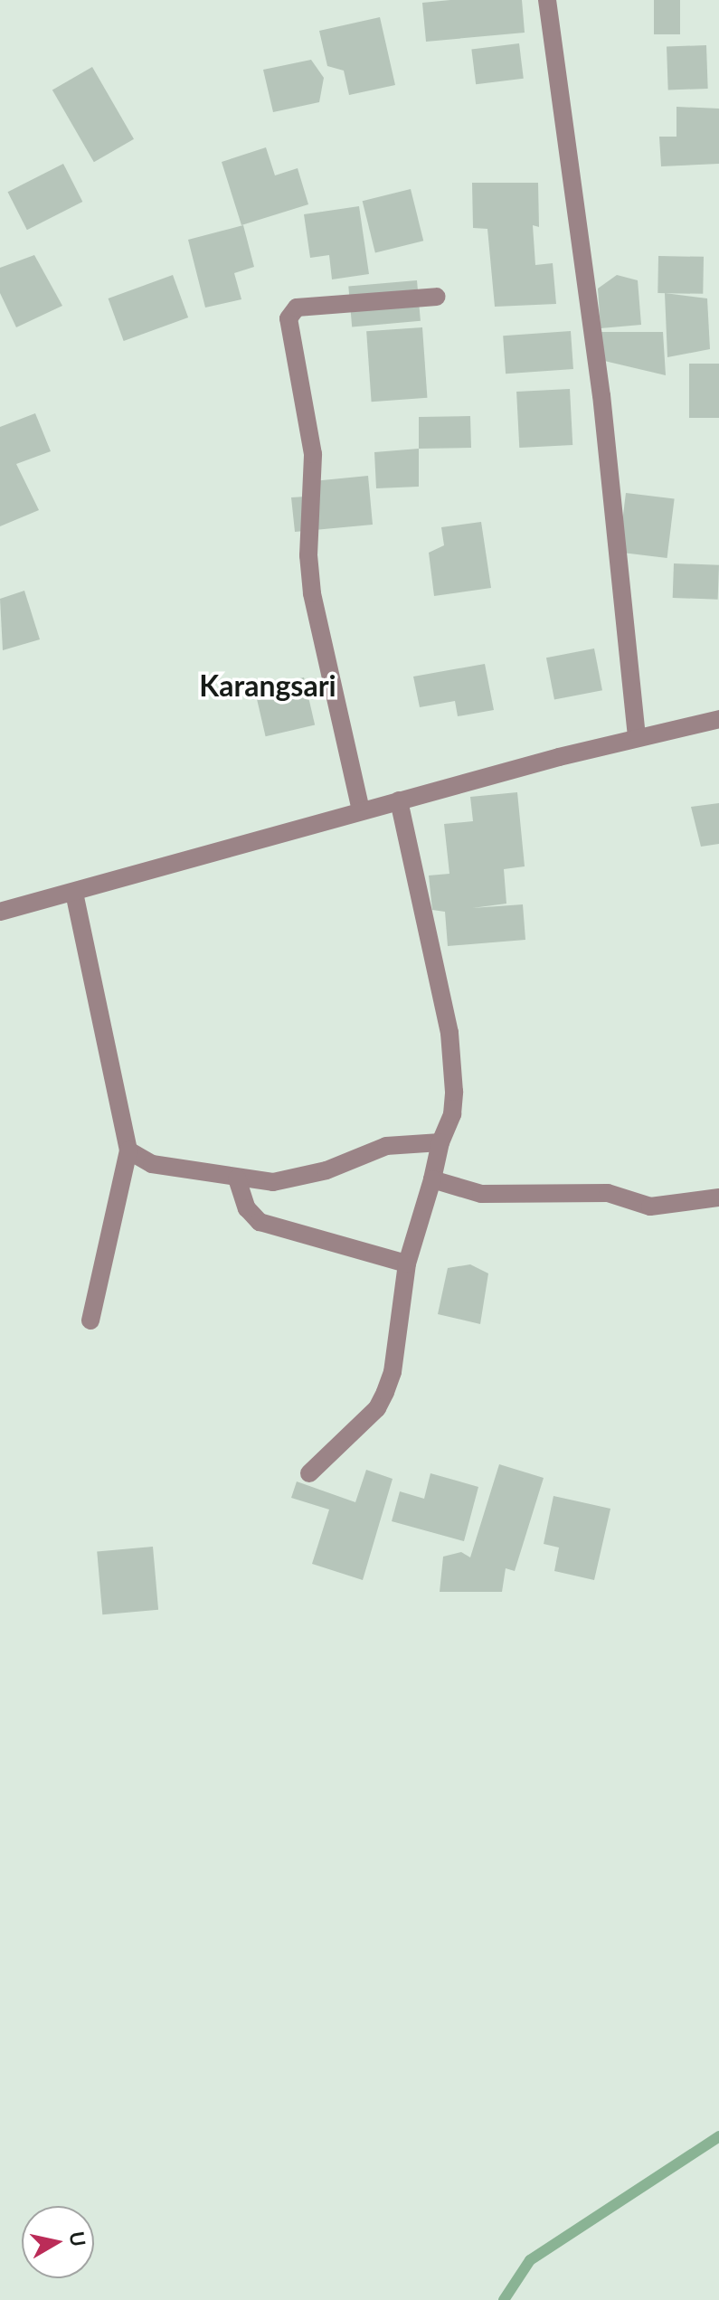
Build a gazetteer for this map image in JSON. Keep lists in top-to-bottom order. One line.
{"districts":["Karangsari"],"north":"right"}
